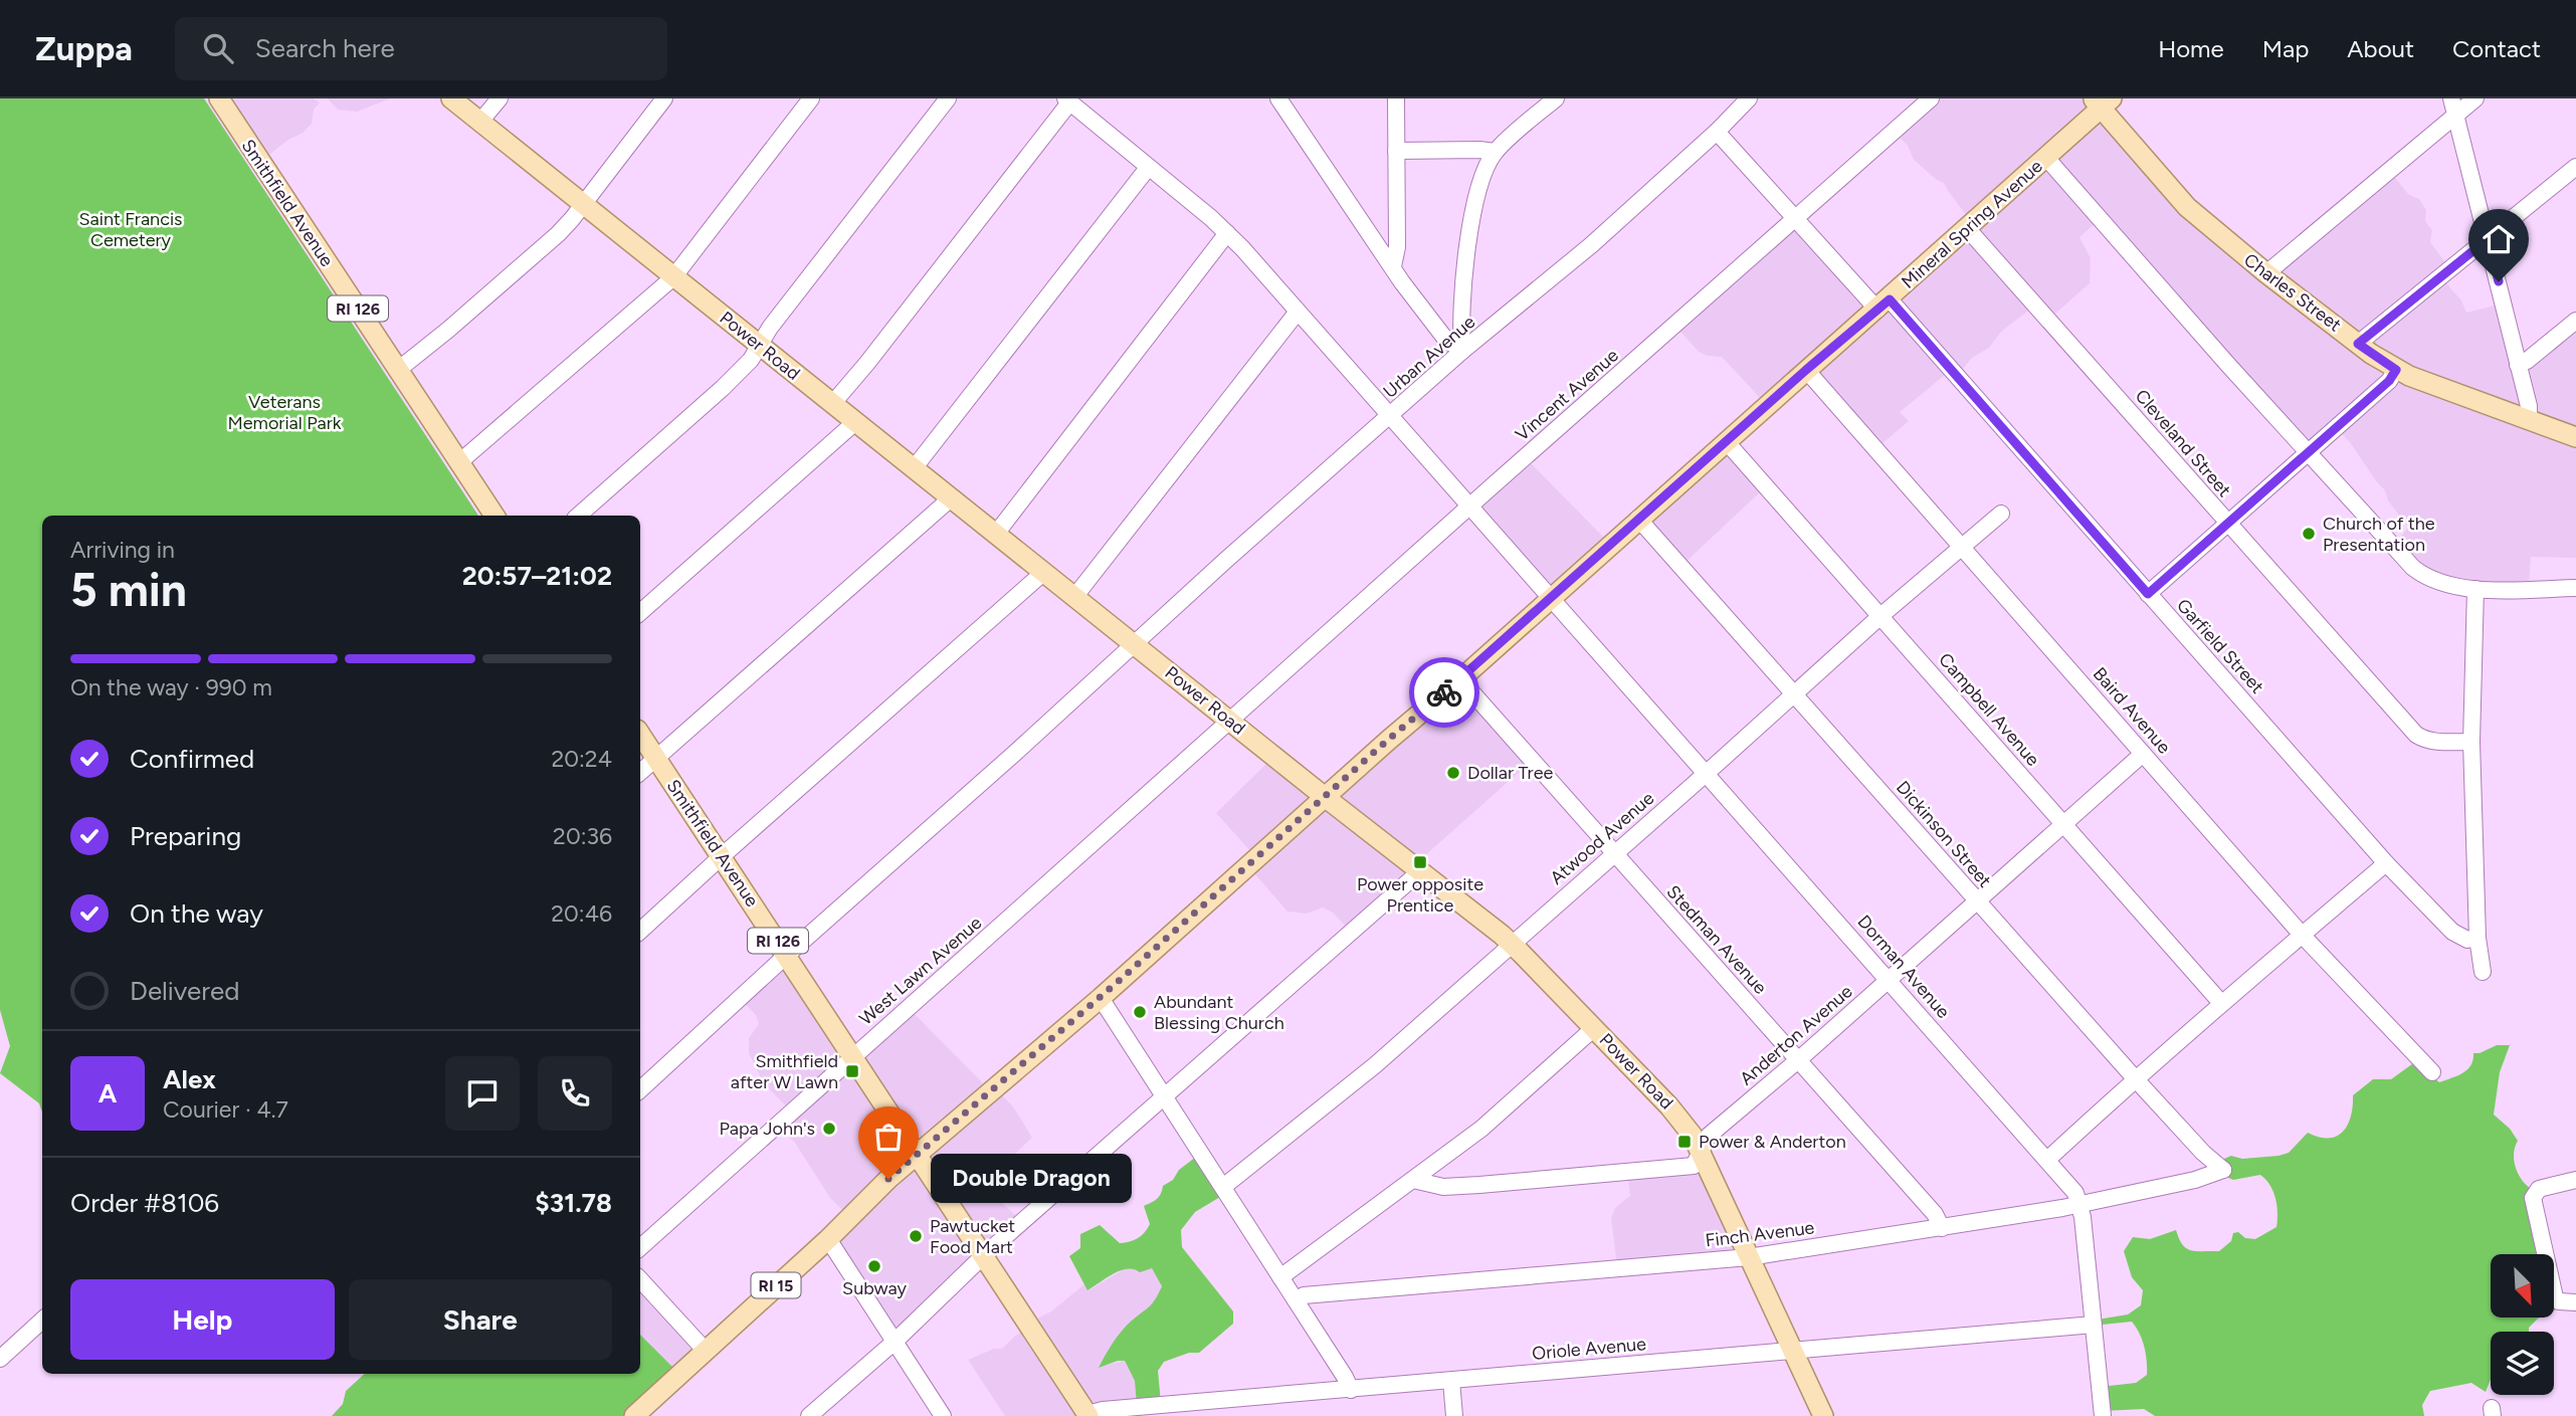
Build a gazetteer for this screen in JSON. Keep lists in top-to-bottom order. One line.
{"streets":{"main road":["Smithfield Avenue","Mineral Spring Avenue","Charles Street","RI 126","Power Road","RI 15"],"street":["Urban Avenue","Vincent Avenue","Cleveland Street","Garfield Street","Campbell Avenue","Baird Avenue","Dickinson Street","Atwood Avenue","Stedman Avenue","Dorman Avenue","West Lawn Avenue","Anderton Avenue","Finch Avenue","Oriole Avenue"]},"crossings":[["Smithfield Avenue","Mineral Spring Avenue"],["Smithfield Avenue","Urban Avenue"],["Smithfield Avenue","West Lawn Avenue"],["Smithfield Avenue","Oriole Avenue"],["Mineral Spring Avenue","Charles Street"],["Mineral Spring Avenue","Power Road"],["Mineral Spring Avenue","Cleveland Street"],["Mineral Spring Avenue","Garfield Street"],["Mineral Spring Avenue","Campbell Avenue"],["Mineral Spring Avenue","Baird Avenue"],["Mineral Spring Avenue","Dickinson Street"],["Mineral Spring Avenue","Stedman Avenue"],["Mineral Spring Avenue","Dorman Avenue"],["Power Road","Urban Avenue"],["Power Road","Vincent Avenue"],["Power Road","Atwood Avenue"],["Power Road","West Lawn Avenue"],["Power Road","Anderton Avenue"],["Power Road","Finch Avenue"],["Power Road","Oriole Avenue"],["Urban Avenue","Garfield Street"],["Urban Avenue","Dorman Avenue"],["Vincent Avenue","Garfield Street"],["Vincent Avenue","Dorman Avenue"],["Vincent Avenue","West Lawn Avenue"],["Campbell Avenue","Atwood Avenue"],["Campbell Avenue","Anderton Avenue"],["Baird Avenue","Atwood Avenue"],["Baird Avenue","Anderton Avenue"],["Dickinson Street","Atwood Avenue"],["Dickinson Street","Anderton Avenue"],["Dickinson Street","Finch Avenue"],["Atwood Avenue","Stedman Avenue"],["Atwood Avenue","Dorman Avenue"],["Stedman Avenue","Anderton Avenue"],["Stedman Avenue","Finch Avenue"],["Dorman Avenue","Anderton Avenue"],["Dorman Avenue","Finch Avenue"],["Dorman Avenue","Oriole Avenue"]],"parks":["Saint Francis Cemetery","Veterans Memorial Park"],"places":{"other":["Church of the Presentation","Dollar Tree","Abundant Blessing Church","Papa John's","Double Dragon","Pawtucket Food Mart","Subway"],"transit":["Power opposite Prentice","Smithfield after W Lawn","Power & Anderton"]},"north":"bottom right","page":{"header":"Zuppa","search":"Search here","nav":["Home","Map","About","Contact"],"heading":["5 min","Arriving in","20:57–21:02"],"panel":["Alex","Courier · 4.7","Order #8106","$31.78"],"bar":"On the way · 990 m","list":[["Confirmed","20:24"],["Preparing","20:36"],["On the way","20:46"],"Delivered"],"round":"A","bubble":"Double Dragon","buttons":["Help","Share"]}}
